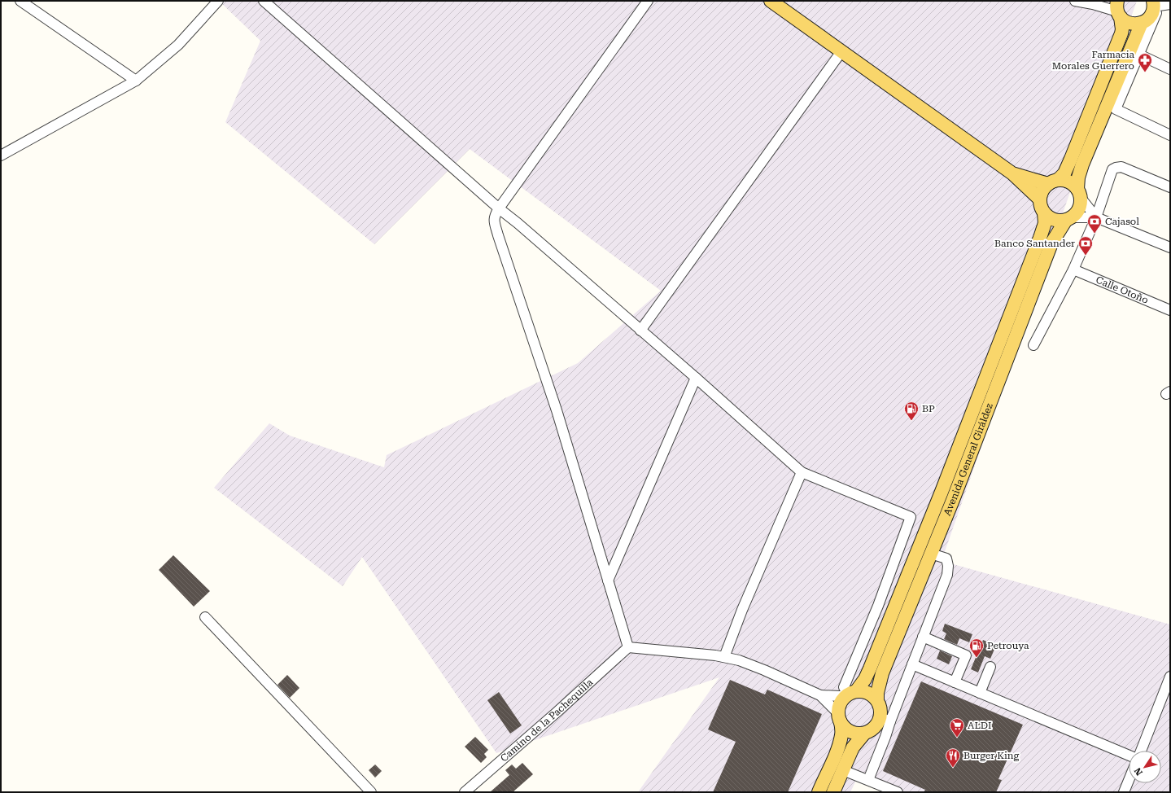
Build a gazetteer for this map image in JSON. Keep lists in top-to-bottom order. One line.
{"streets":{"main road":["Avenida General Giráldez"],"street":["Calle Otoño","Camino de la Pachequilla"]},"places":{"pharmacy":["Farmacia Morales Guerrero"],"bank":["Cajasol","Banco Santander"],"fuel station":["BP","Petrouya"],"supermarket":["ALDI"],"restaurant":["Burger King"]},"north":"bottom left"}
